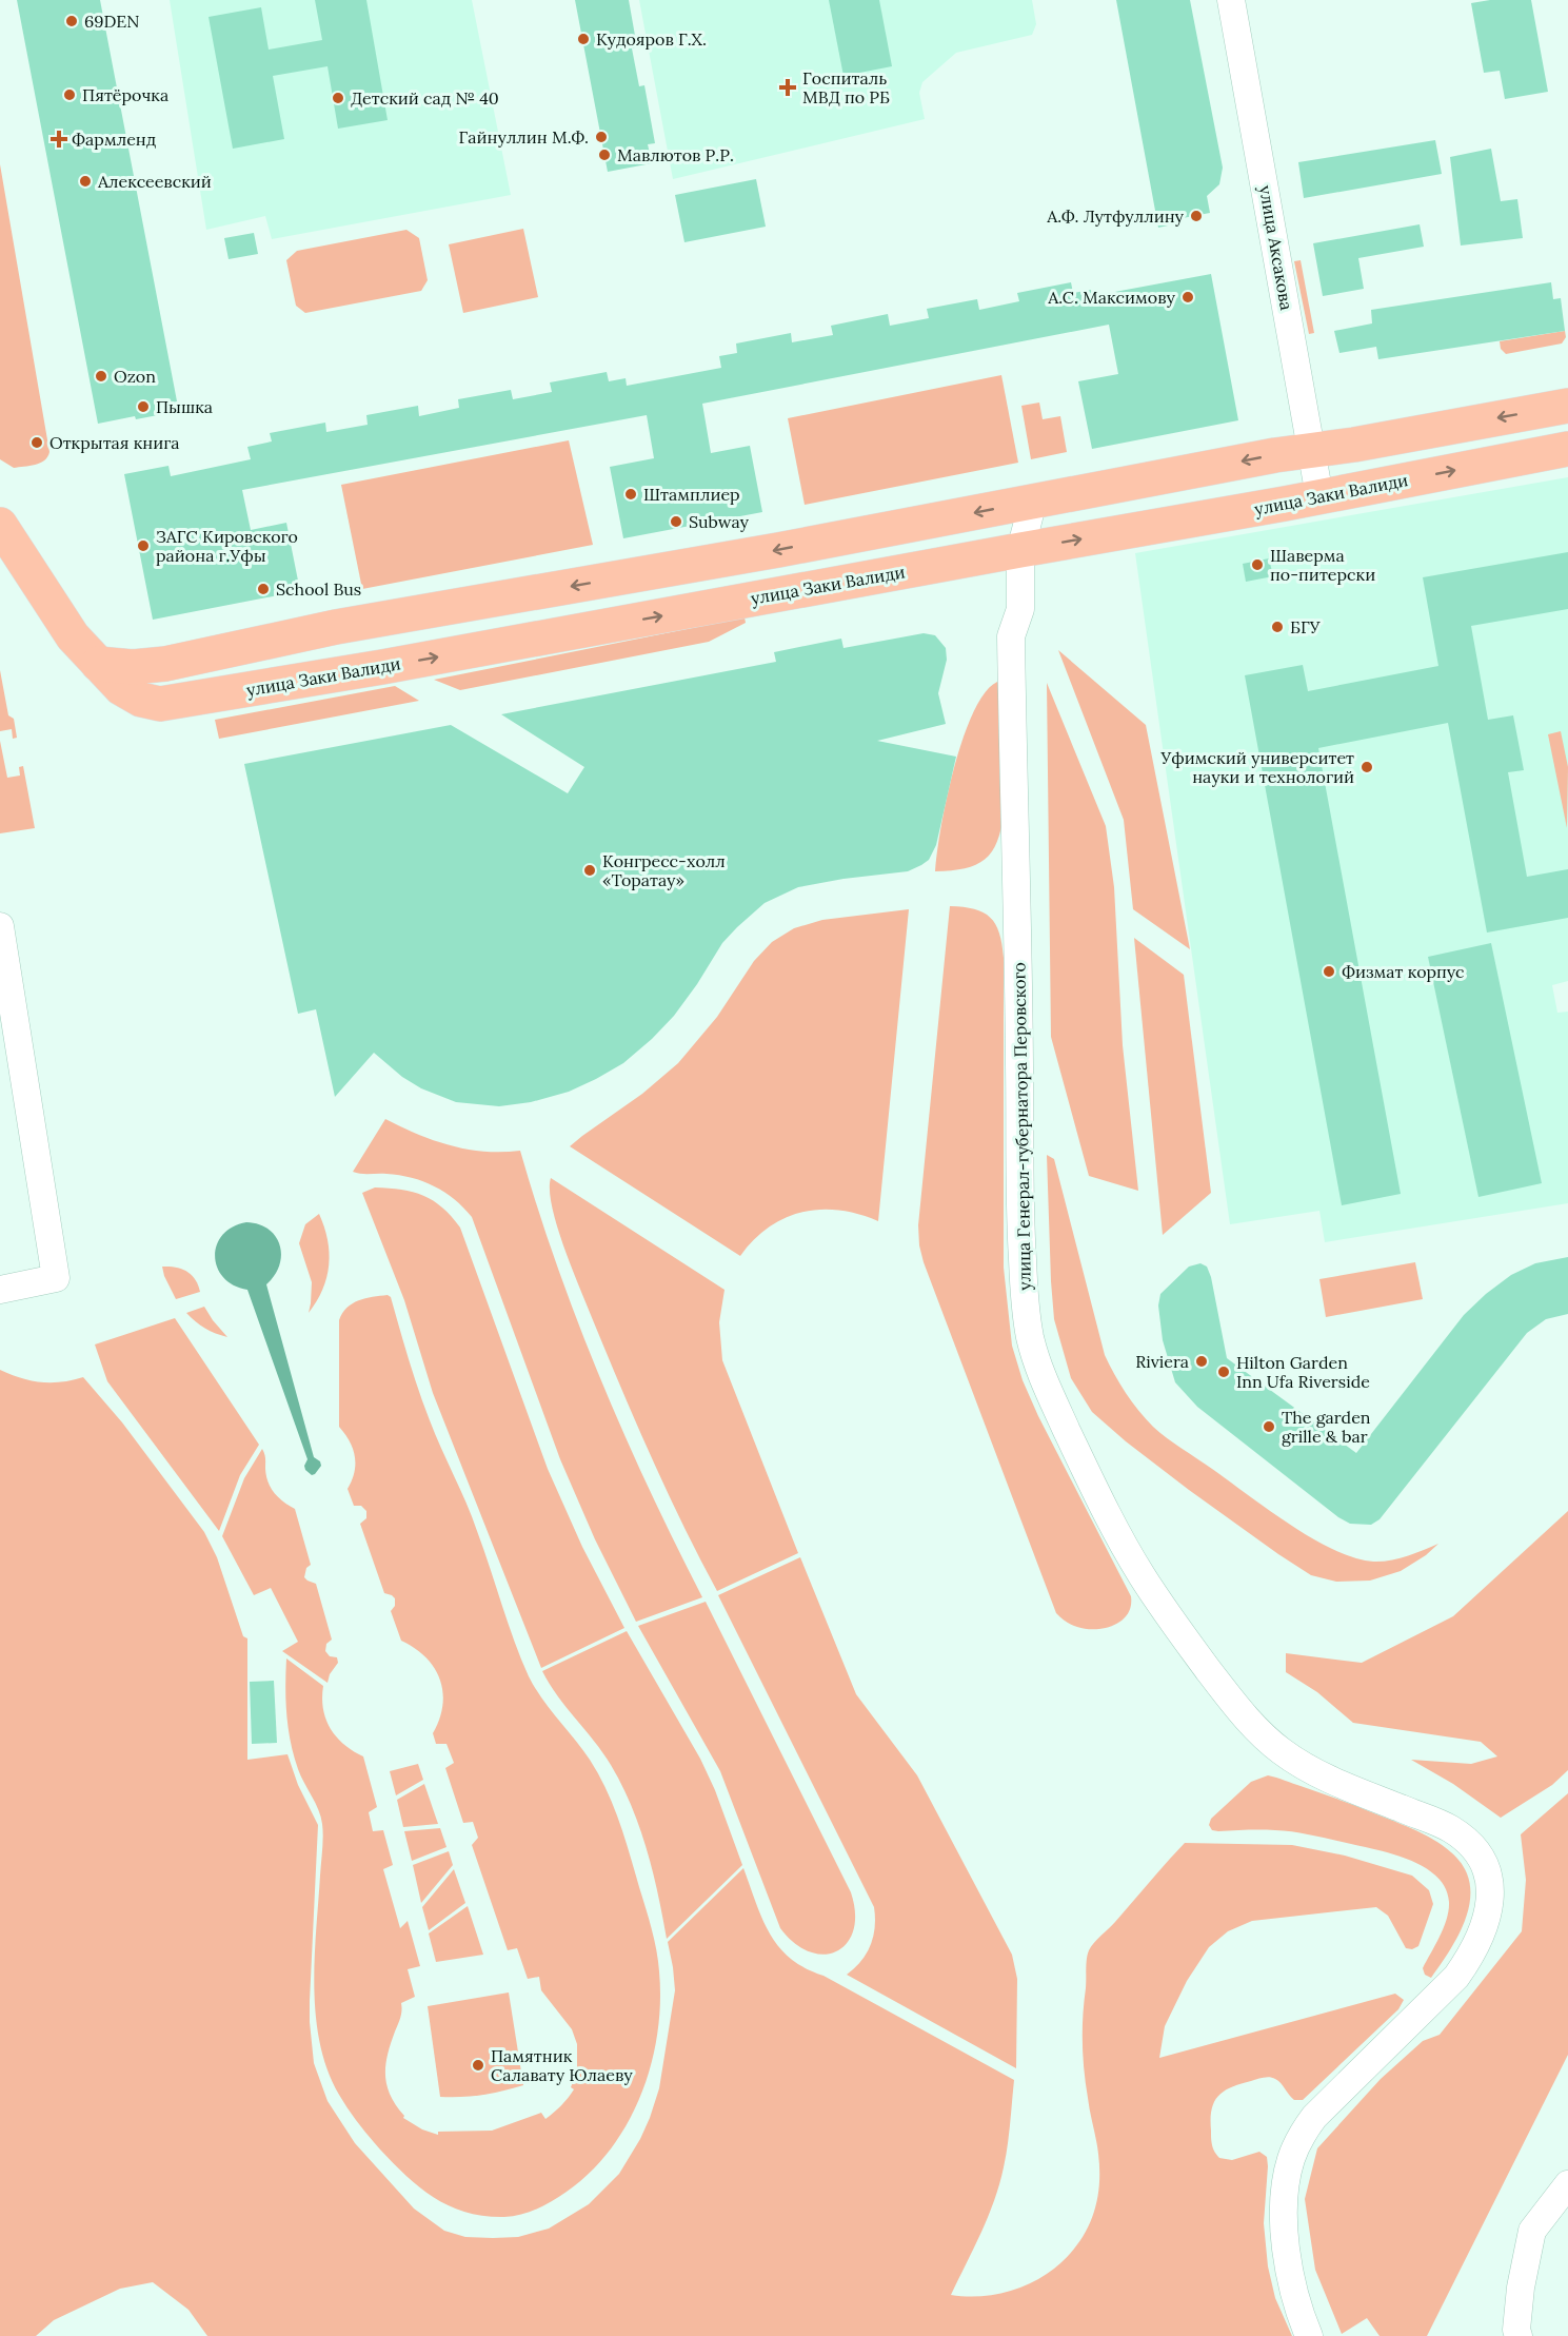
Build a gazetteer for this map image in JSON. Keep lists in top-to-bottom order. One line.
{"streets":{"main road":["улица Заки Валиди"],"street":["улица Аксакова","улица Генерал-губернатора Перовского"]},"crossings":[["улица Аксакова","улица Заки Валиди"],["улица Заки Валиди","улица Генерал-губернатора Перовского"]],"places":{"other":["69DEN","Кудояров Г.Х.","Пятёрочка","Детский сад № 40","Гайнуллин М.Ф.","Мавлютов Р.Р.","Алексеевский","А.Ф. Лутфуллину","А.С. Максимову","Ozon","Пышка","Открытая книга","Штамплиер","Subway","ЗАГС Кировского района г.Уфы","Шаверма по-питерски","School Bus","БГУ","Уфимский университет науки и технологий","Конгресс-холл «Торатау»","Физмат корпус","Riviera","Hilton Garden Inn Ufa Riverside","The garden grille & bar","Памятник Салавату Юлаеву"],"health":["Госпиталь МВД по РБ","Фармленд"]}}
